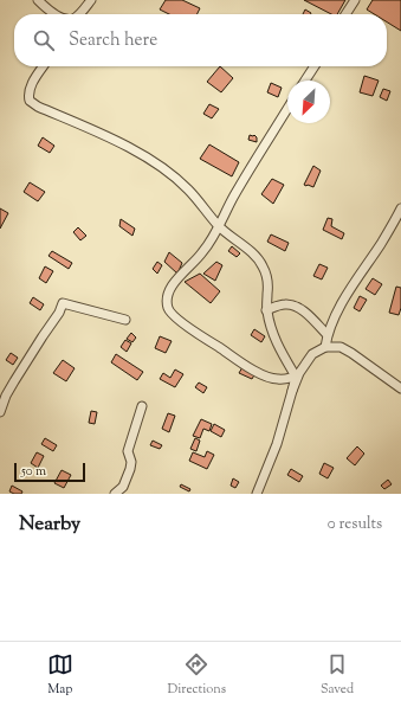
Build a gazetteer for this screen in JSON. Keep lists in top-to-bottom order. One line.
{"scale_bar":"50 m","north":"bottom left","page":{"search":"Search here","scale":"50 m","heading":["Nearby","0 results"],"nav":["Map","Directions","Saved"]}}
